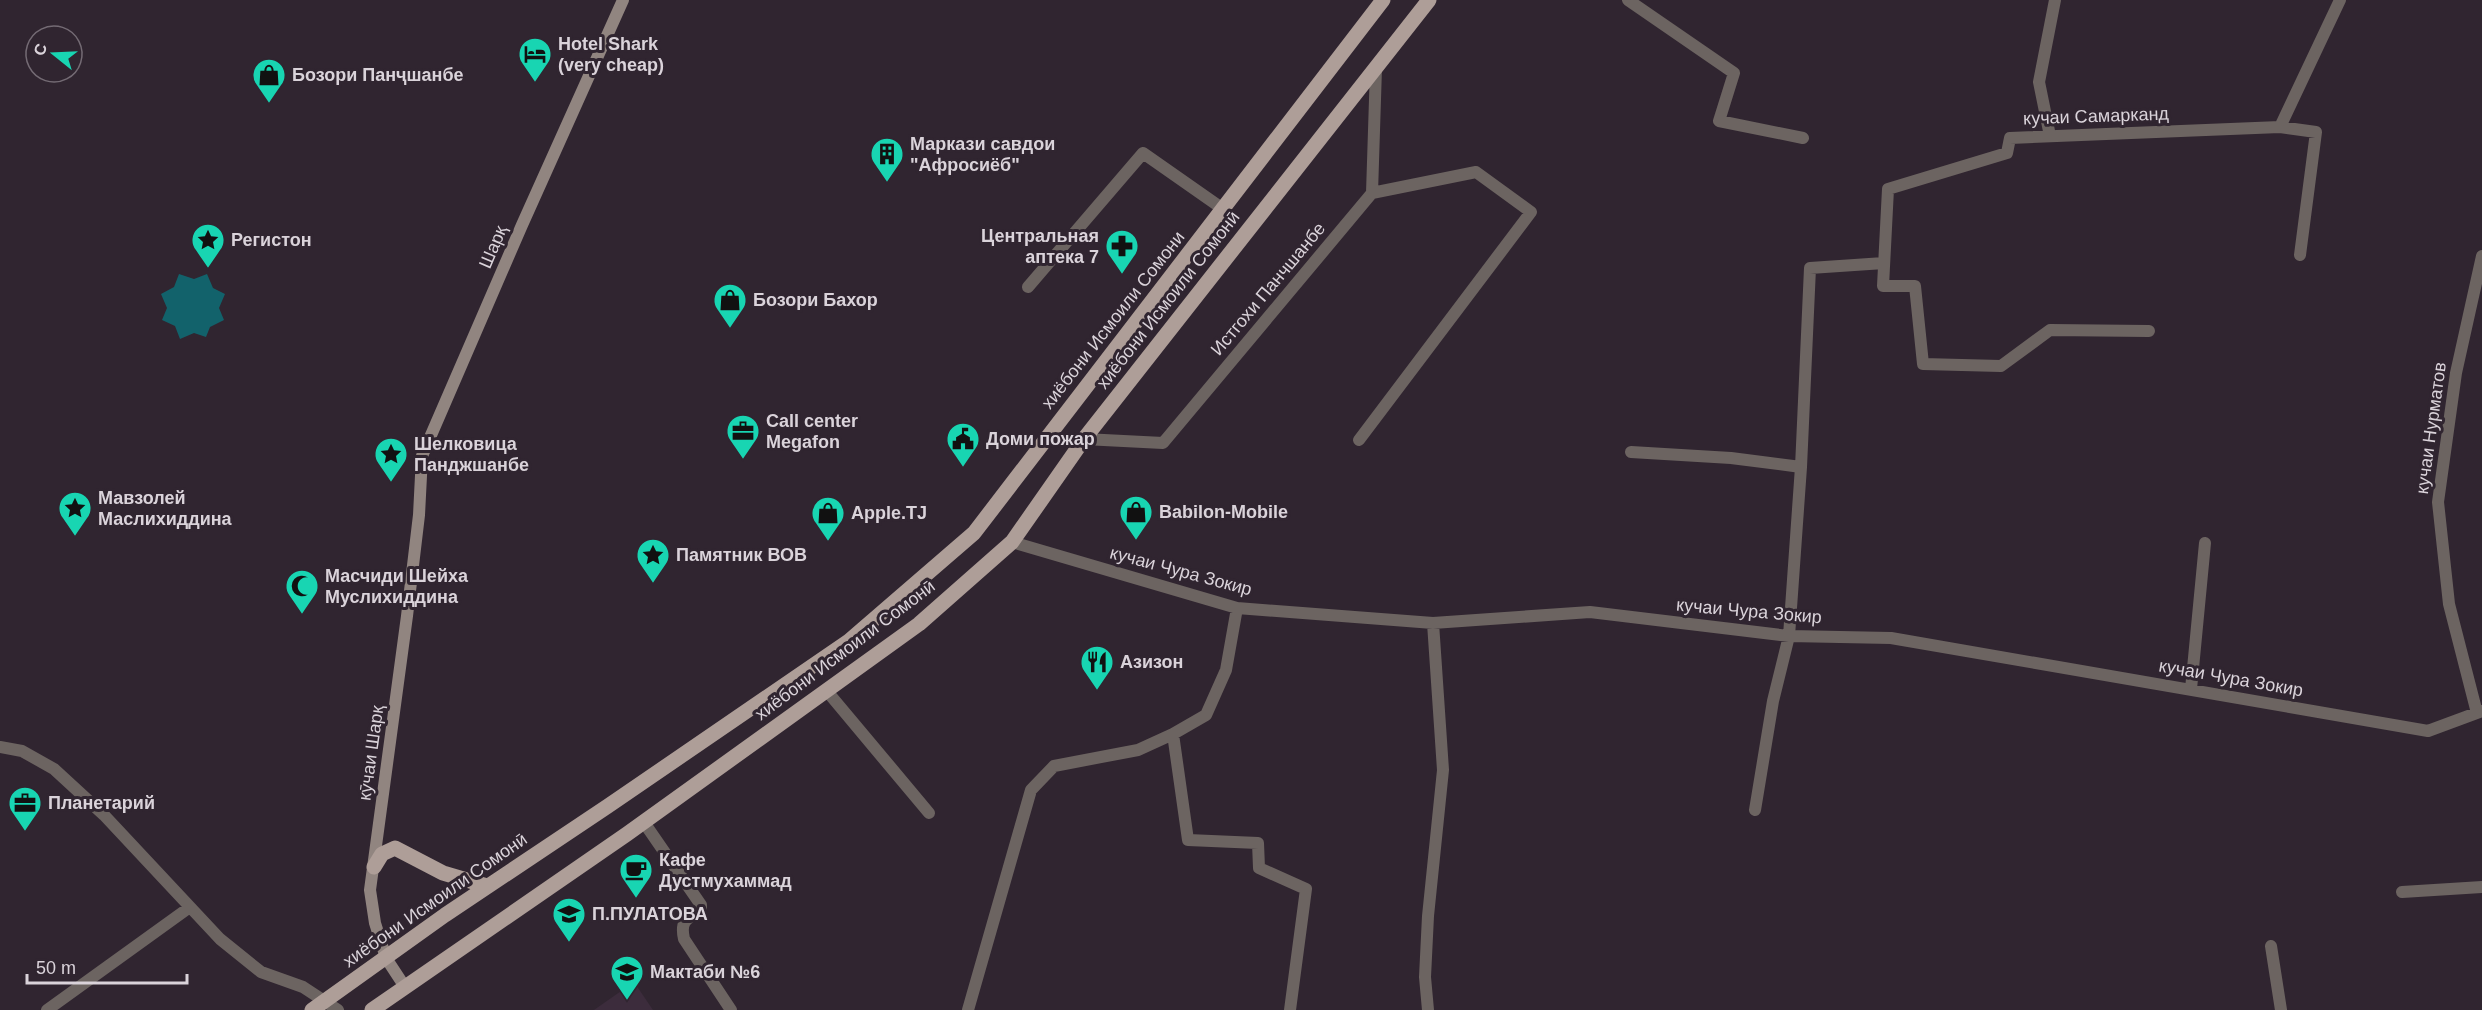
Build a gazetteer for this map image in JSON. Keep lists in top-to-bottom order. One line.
{"streets":{"main road":["Шарқ","хиёбони Исмоили Сомонӣ","хиёбони Исмоили Сомони","кӯчаи Шарқ"],"street":["кучаи Самарканд","Истгохи Панчшанбе","кучаи Нурматов","кучаи Чура Зокир"]},"crossings":[["Шарқ","кӯчаи Шарқ"],["Истгохи Панчшанбе","хиёбони Исмоили Сомонӣ"],["хиёбони Исмоили Сомонӣ","хиёбони Исмоили Сомони"],["хиёбони Исмоили Сомонӣ","кучаи Чура Зокир"],["хиёбони Исмоили Сомонӣ","кӯчаи Шарқ"],["кучаи Нурматов","кучаи Чура Зокир"]],"places":{"hotel":["Hotel Shark (very cheap)"],"shop":["Бозори Панҷшанбе","Бозори Бахор","Babilon-Mobile","Apple.TJ"],"building":["Маркази савдои \"Афросиёб\""],"place":["Регистон","Шелковица Панджшанбе","Мавзолей Маслихиддина","Памятник ВОВ"],"pharmacy":["Центральная аптека 7"],"office":["Call center Megafon","Планетарий"],"public building":["Доми пожар"],"mosque":["Масчиди Шейха Муслихиддина"],"restaurant":["Азизон"],"cafe":["Кафе Дустмухаммад"],"school or university":["П.ПУЛАТОВА","Мактаби №6"]},"scale_bar":"50 m","north":"left"}
